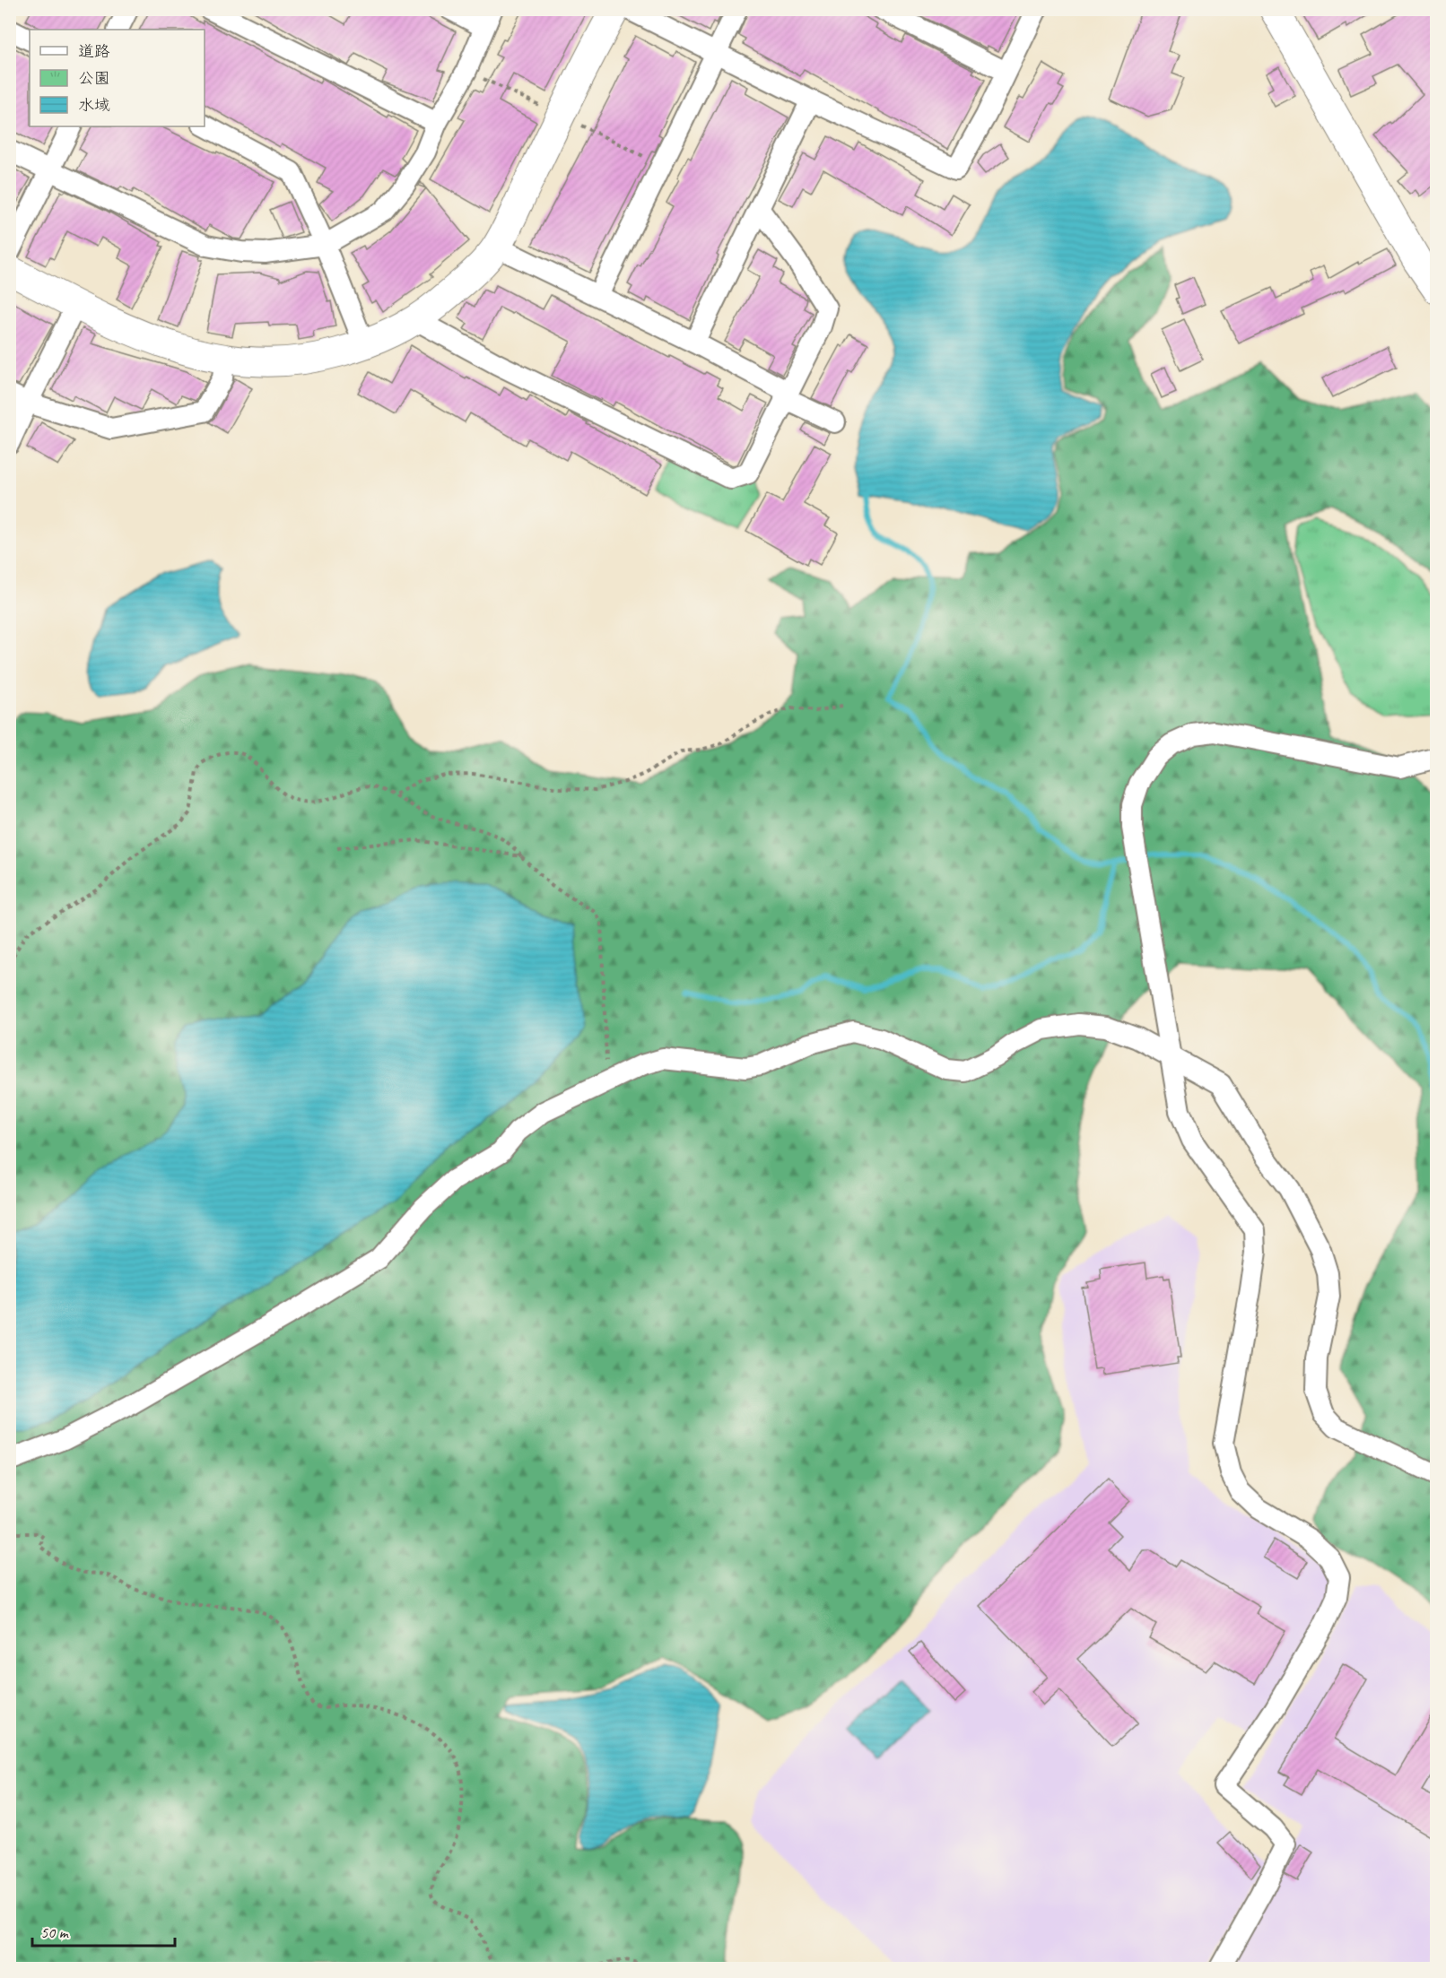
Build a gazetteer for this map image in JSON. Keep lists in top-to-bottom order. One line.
{"legend":["道路","公園","水域"],"scale_bar":"50 m"}
